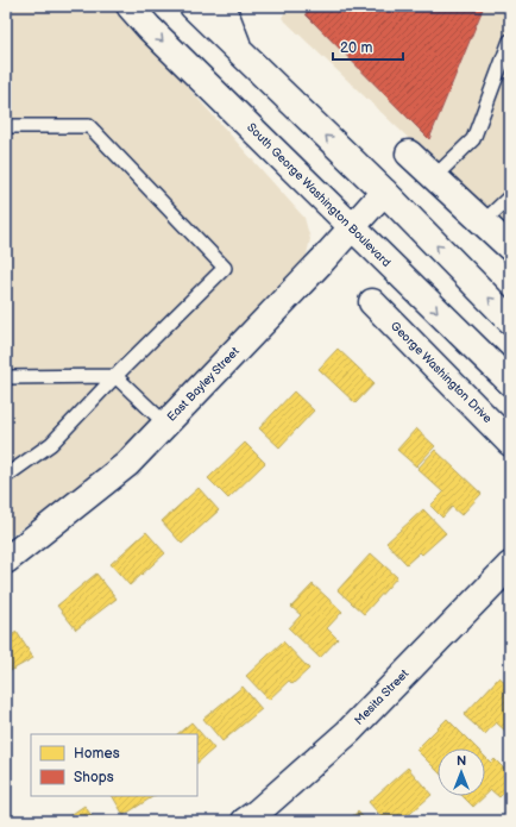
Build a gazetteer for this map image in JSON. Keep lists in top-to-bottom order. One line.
{"streets":{"street":["South George Washington Boulevard","George Washington Drive","East Bayley Street","Mesita Street"]},"crossings":[["South George Washington Boulevard","East Bayley Street"]],"legend":["Homes","Shops"],"scale_bar":"20 m","north":"top"}
